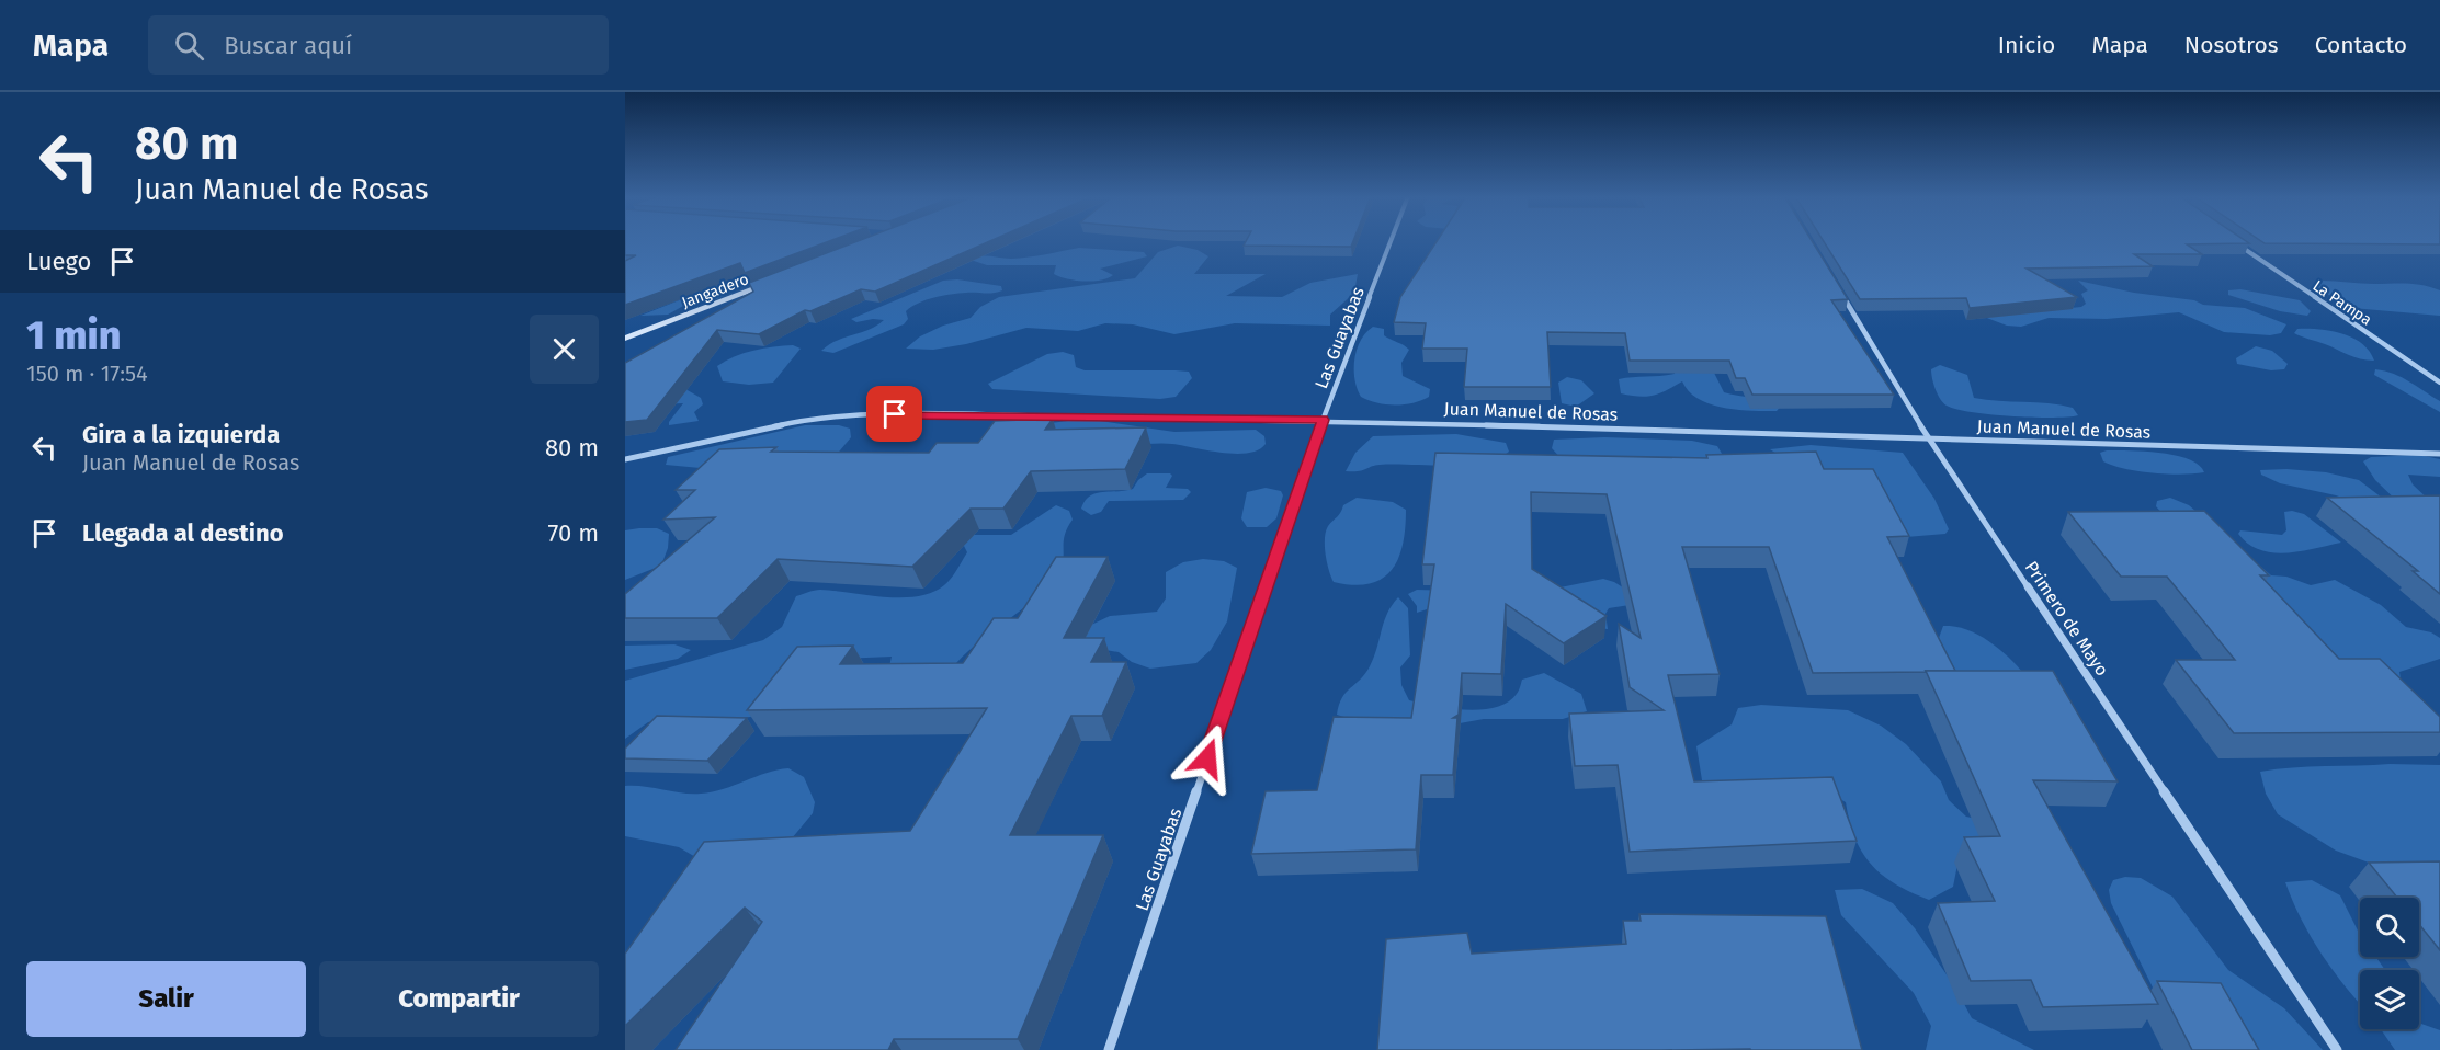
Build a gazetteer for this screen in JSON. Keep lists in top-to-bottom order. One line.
{"streets":{"main road":["Jangadero"],"street":["La Pampa","Las Guayabas","Juan Manuel de Rosas","Primero de Mayo"]},"crossings":[["Las Guayabas","Juan Manuel de Rosas"],["Juan Manuel de Rosas","Primero de Mayo"]],"page":{"header":"Mapa","search":"Buscar aquí","nav":["Inicio","Mapa","Nosotros","Contacto"],"turn":["80 m","Juan Manuel de Rosas"],"then":"Luego","heading":["1 min","150 m · 17:54"],"list":[{"name":"Gira a la izquierda","note":"Juan Manuel de Rosas","value":"80 m"},{"name":"Llegada al destino","value":"70 m"}],"buttons":["Salir","Compartir"]}}
